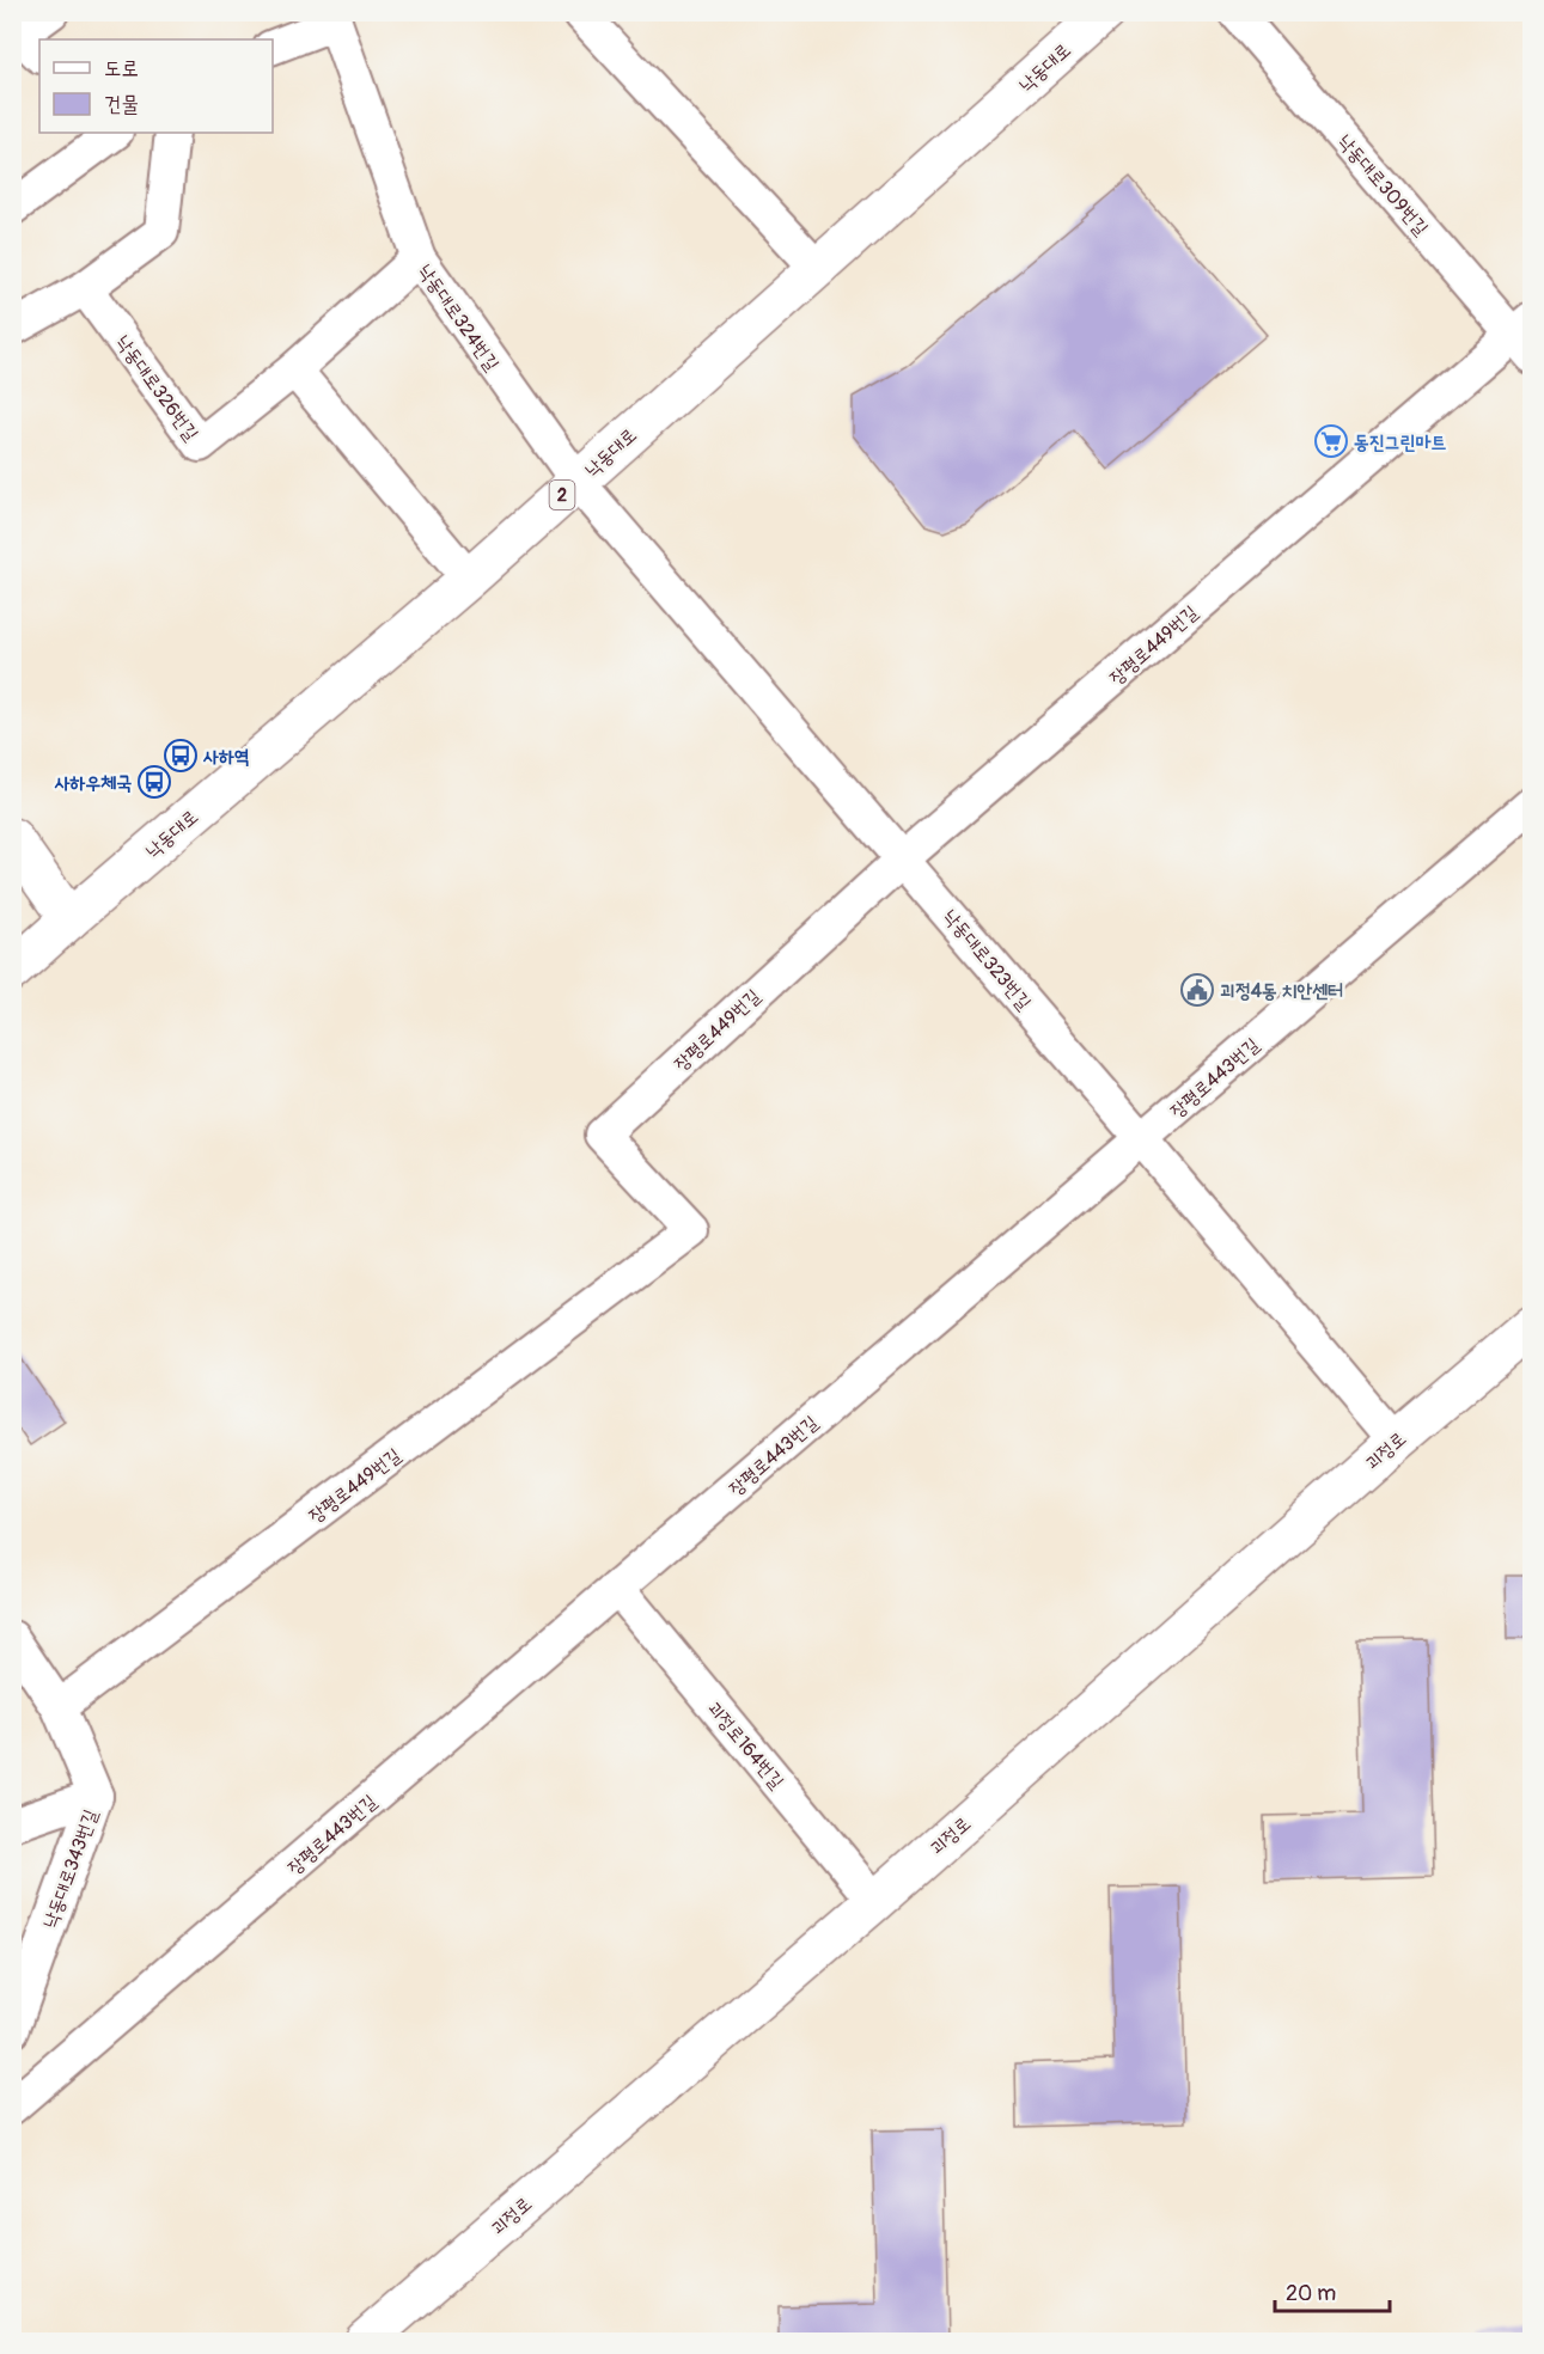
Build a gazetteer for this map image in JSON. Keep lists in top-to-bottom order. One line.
{"streets":{"main road":["낙동대로","2","괴정로"],"street":["낙동대로309번길","낙동대로324번길","낙동대로326번길","장평로449번길","낙동대로323번길","장평로443번길","괴정로164번길","낙동대로343번길"]},"crossings":[["낙동대로","낙동대로324번길"],["낙동대로","낙동대로323번길"],["낙동대로309번길","장평로449번길"],["낙동대로324번길","낙동대로323번길"],["장평로449번길","낙동대로323번길"],["장평로449번길","낙동대로343번길"],["낙동대로323번길","장평로443번길"],["낙동대로323번길","괴정로"],["장평로443번길","괴정로164번길"],["괴정로","괴정로164번길"]],"places":{"supermarket":["동진그린마트"],"bus stop":["사하역","사하우체국"],"public building":["괴정4동 치안센터"]},"legend":["도로","건물"],"scale_bar":"20 m"}
